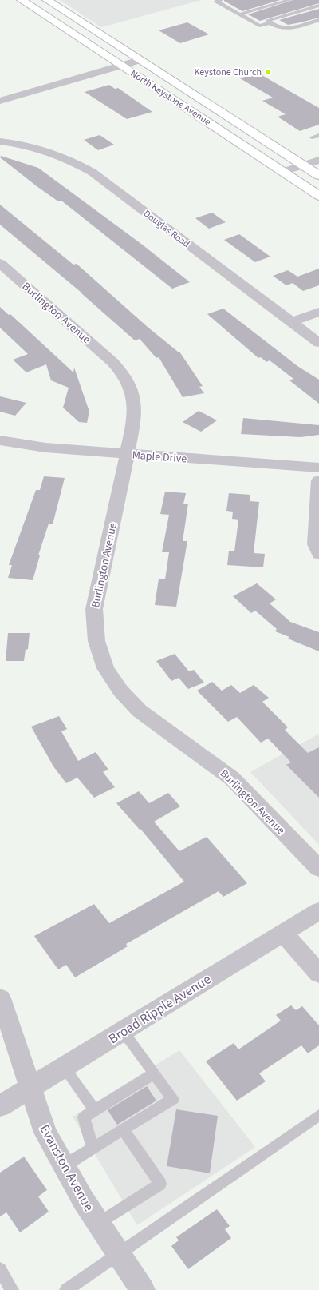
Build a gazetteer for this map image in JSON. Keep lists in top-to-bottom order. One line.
{"streets":{"main road":["North Keystone Avenue"],"street":["Douglas Road","Burlington Avenue","Maple Drive","Broad Ripple Avenue","Evanston Avenue"]},"crossings":[["Burlington Avenue","Maple Drive"],["Broad Ripple Avenue","Evanston Avenue"]],"places":["Keystone Church"]}
